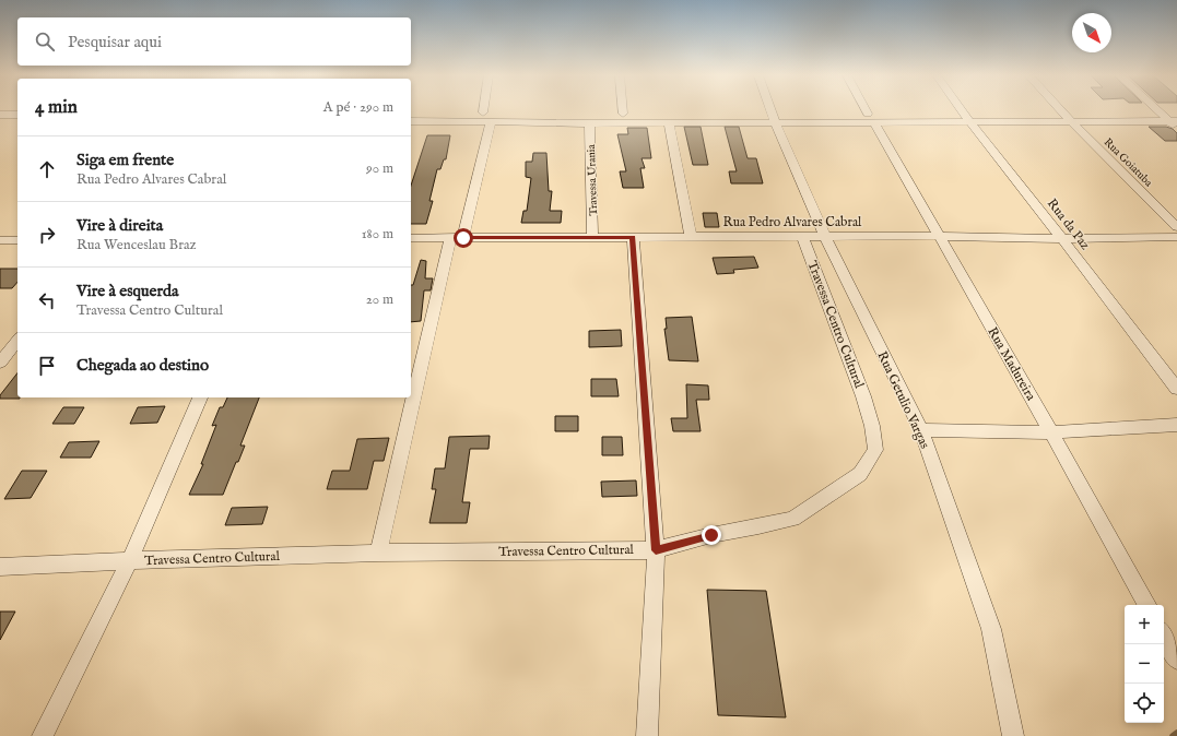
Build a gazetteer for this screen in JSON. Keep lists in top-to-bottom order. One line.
{"streets":{"street":["Rua Goiatuba","Travessa Urania","Rua Pedro Alvares Cabral","Rua da Paz","Travessa Centro Cultural","Rua Madureira","Rua Getulio Vargas"]},"crossings":[["Travessa Urania","Rua Pedro Alvares Cabral"],["Rua Pedro Alvares Cabral","Rua da Paz"],["Rua Pedro Alvares Cabral","Travessa Centro Cultural"],["Rua Pedro Alvares Cabral","Rua Madureira"],["Rua Pedro Alvares Cabral","Rua Getulio Vargas"]],"north":"bottom right","page":{"search":"Pesquisar aqui","heading":["4 min","A pé · 290 m"],"list":[["Siga em frente","Rua Pedro Alvares Cabral","90 m"],["Vire à direita","Rua Wenceslau Braz","180 m"],["Vire à esquerda","Travessa Centro Cultural","20 m"],"Chegada ao destino"],"map_buttons":["+","−"]}}
